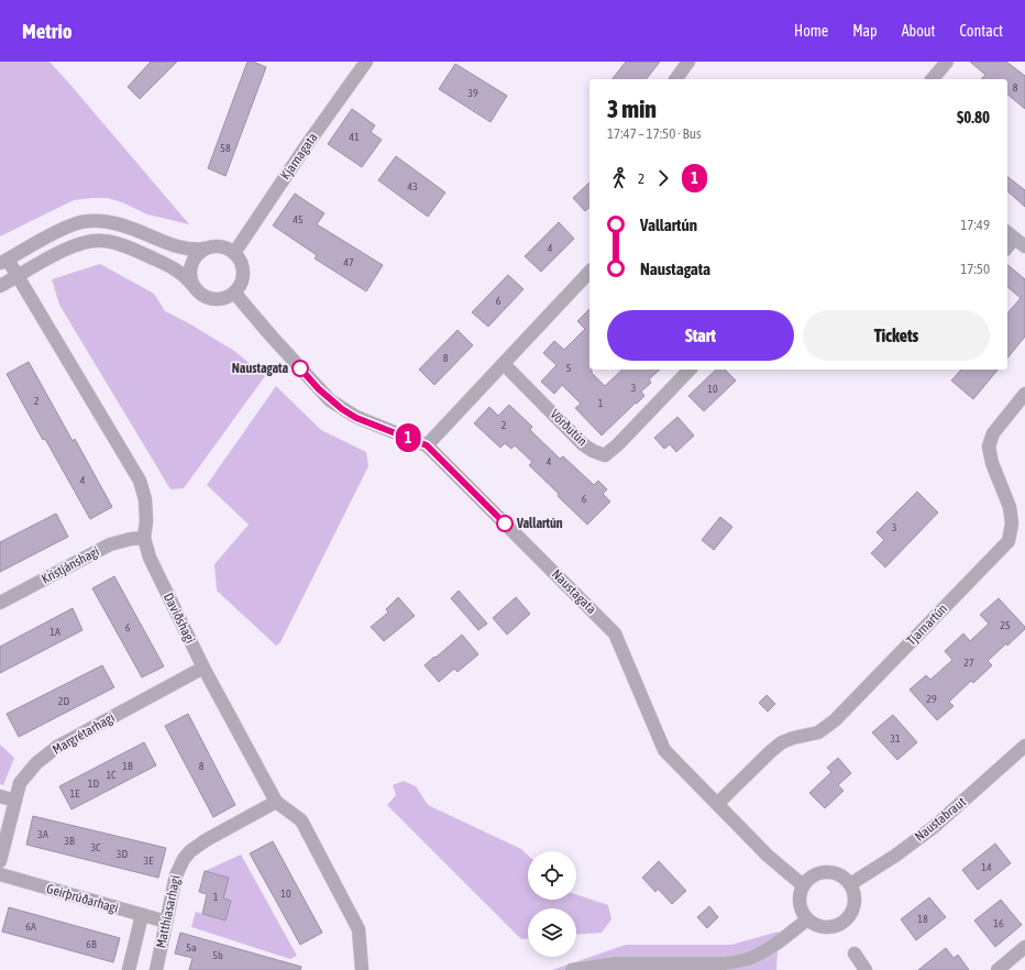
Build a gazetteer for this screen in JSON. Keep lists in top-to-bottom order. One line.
{"streets":{"street":["Kjarnagata","Vörðutún","Kristjánshagi","Naustagata","Daviðshagi","Tjarnartún","Margrétarhagi","Naustabraut","Geirþrúðarhagi","Matthiasarhagi"]},"crossings":[["Kjarnagata","Naustagata"],["Kristjánshagi","Daviðshagi"],["Naustagata","Tjarnartún"],["Naustagata","Naustabraut"],["Daviðshagi","Margrétarhagi"],["Daviðshagi","Matthiasarhagi"],["Geirþrúðarhagi","Matthiasarhagi"]],"places":["Naustagata","Vallartún"],"lines":["bus line 1"],"house_numbers":["8","39","41","58","43","45","4","47","6","8","5","3","10","2","1","2","4","4","6","3","25","6","1A","27","29","2D","31","1B","8","1C","1D","1E","3A","3B","3C","3D","3E","14","10","1","18","16","6A","6B","5a","5b"],"page":{"header":"Metrio","nav":["Home","Map","About","Contact"],"on_map":"1","heading":["3 min","17:47 – 17:50 · Bus","$0.80"],"legs":["2","1"],"list":[{"name":"Vallartún","value":"17:49"},{"name":"Naustagata","value":"17:50"}],"buttons":["Start","Tickets"]}}
